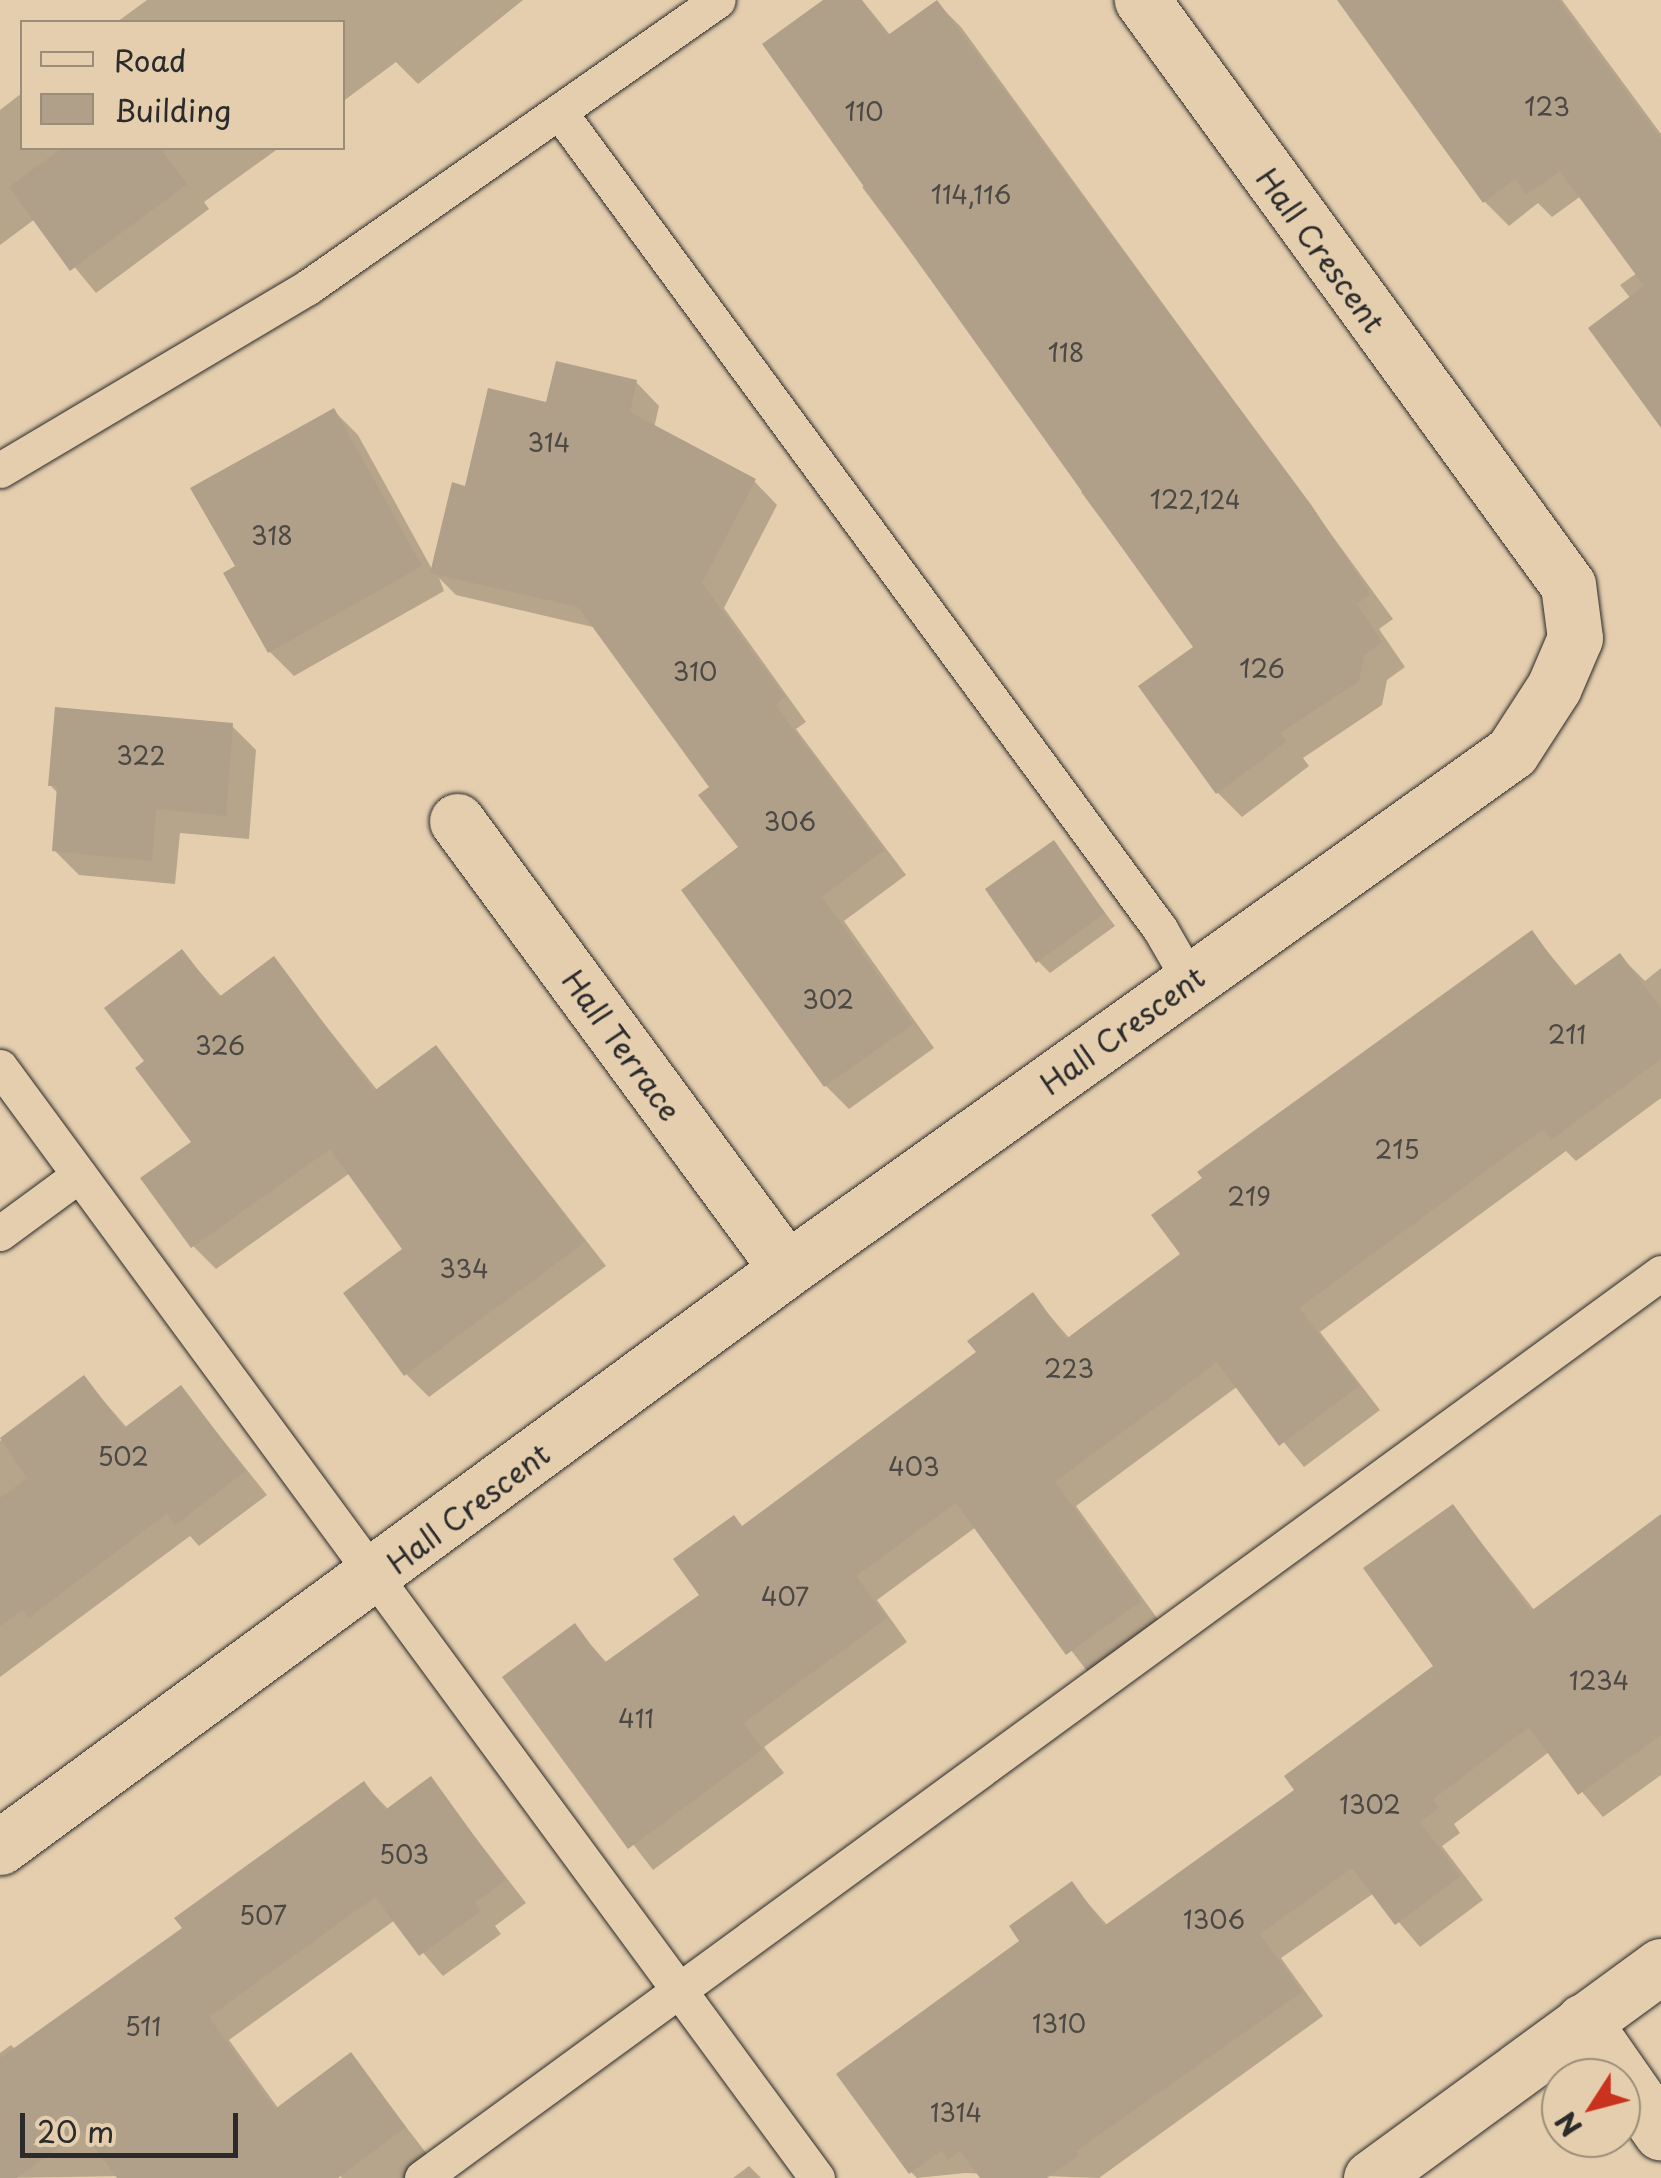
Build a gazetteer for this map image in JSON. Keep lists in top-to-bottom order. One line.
{"streets":{"street":["Hall Crescent","Hall Terrace"]},"crossings":[["Hall Crescent","Hall Terrace"]],"house_numbers":["123","110","114,116","118","314","122,124","318","126","310","322","306","302","211","326","215","219","334","223","502","403","407","1234","411","1302","503","507","1306","1310","511","1314"],"legend":["Road","Building"],"scale_bar":"20 m","north":"bottom left"}
